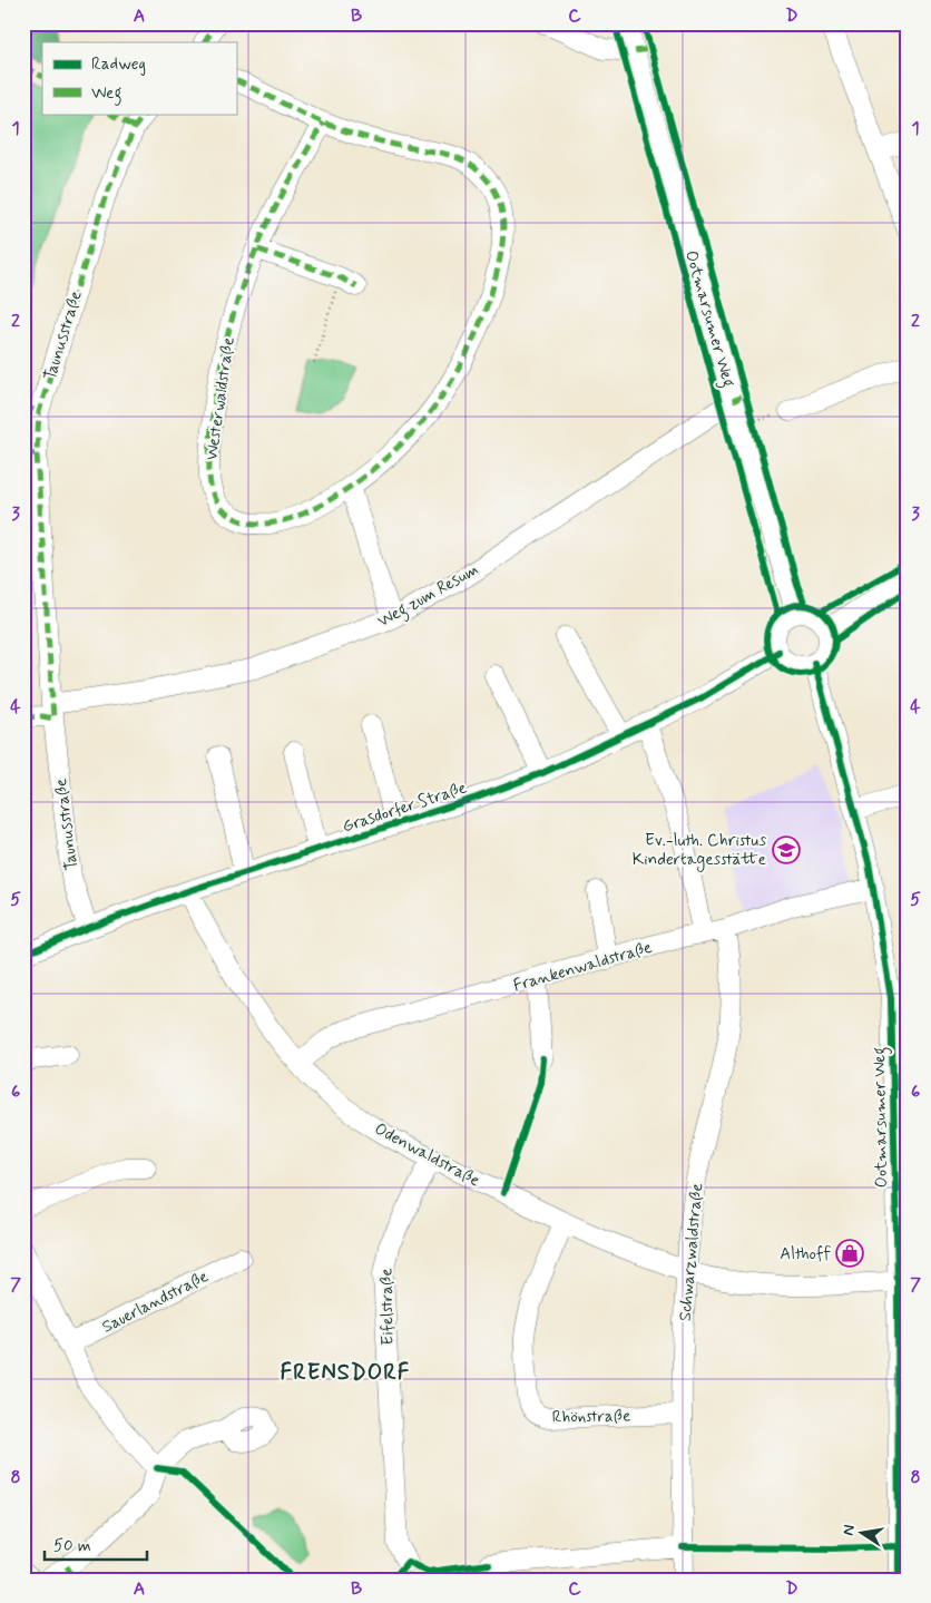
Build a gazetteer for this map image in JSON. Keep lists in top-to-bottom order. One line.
{"streets":{"street":["Ootmarsumer Weg","Taunusstraße","Westerwaldstraße","Weg zum Resum","Grasdorfer Straße","Frankenwaldstraße","Odenwaldstraße","Schwarzwaldstraße","Sauerlandstraße","Eifelstraße","Rhönstraße"]},"crossings":[["Ootmarsumer Weg","Weg zum Resum"],["Ootmarsumer Weg","Grasdorfer Straße"],["Ootmarsumer Weg","Frankenwaldstraße"],["Ootmarsumer Weg","Odenwaldstraße"],["Taunusstraße","Weg zum Resum"],["Taunusstraße","Grasdorfer Straße"],["Grasdorfer Straße","Odenwaldstraße"],["Frankenwaldstraße","Odenwaldstraße"],["Frankenwaldstraße","Schwarzwaldstraße"],["Odenwaldstraße","Schwarzwaldstraße"],["Odenwaldstraße","Eifelstraße"],["Odenwaldstraße","Rhönstraße"],["Schwarzwaldstraße","Rhönstraße"]],"districts":["FRENSDORF"],"places":{"school or university":["Ev.-luth. Christus Kindertagesstätte"],"shop":["Althoff"]},"legend":["Radweg","Weg"],"scale_bar":"50 m","north":"left","grid":{"columns":["A","B","C","D"],"rows":["1","2","3","4","5","6","7","8"]}}
